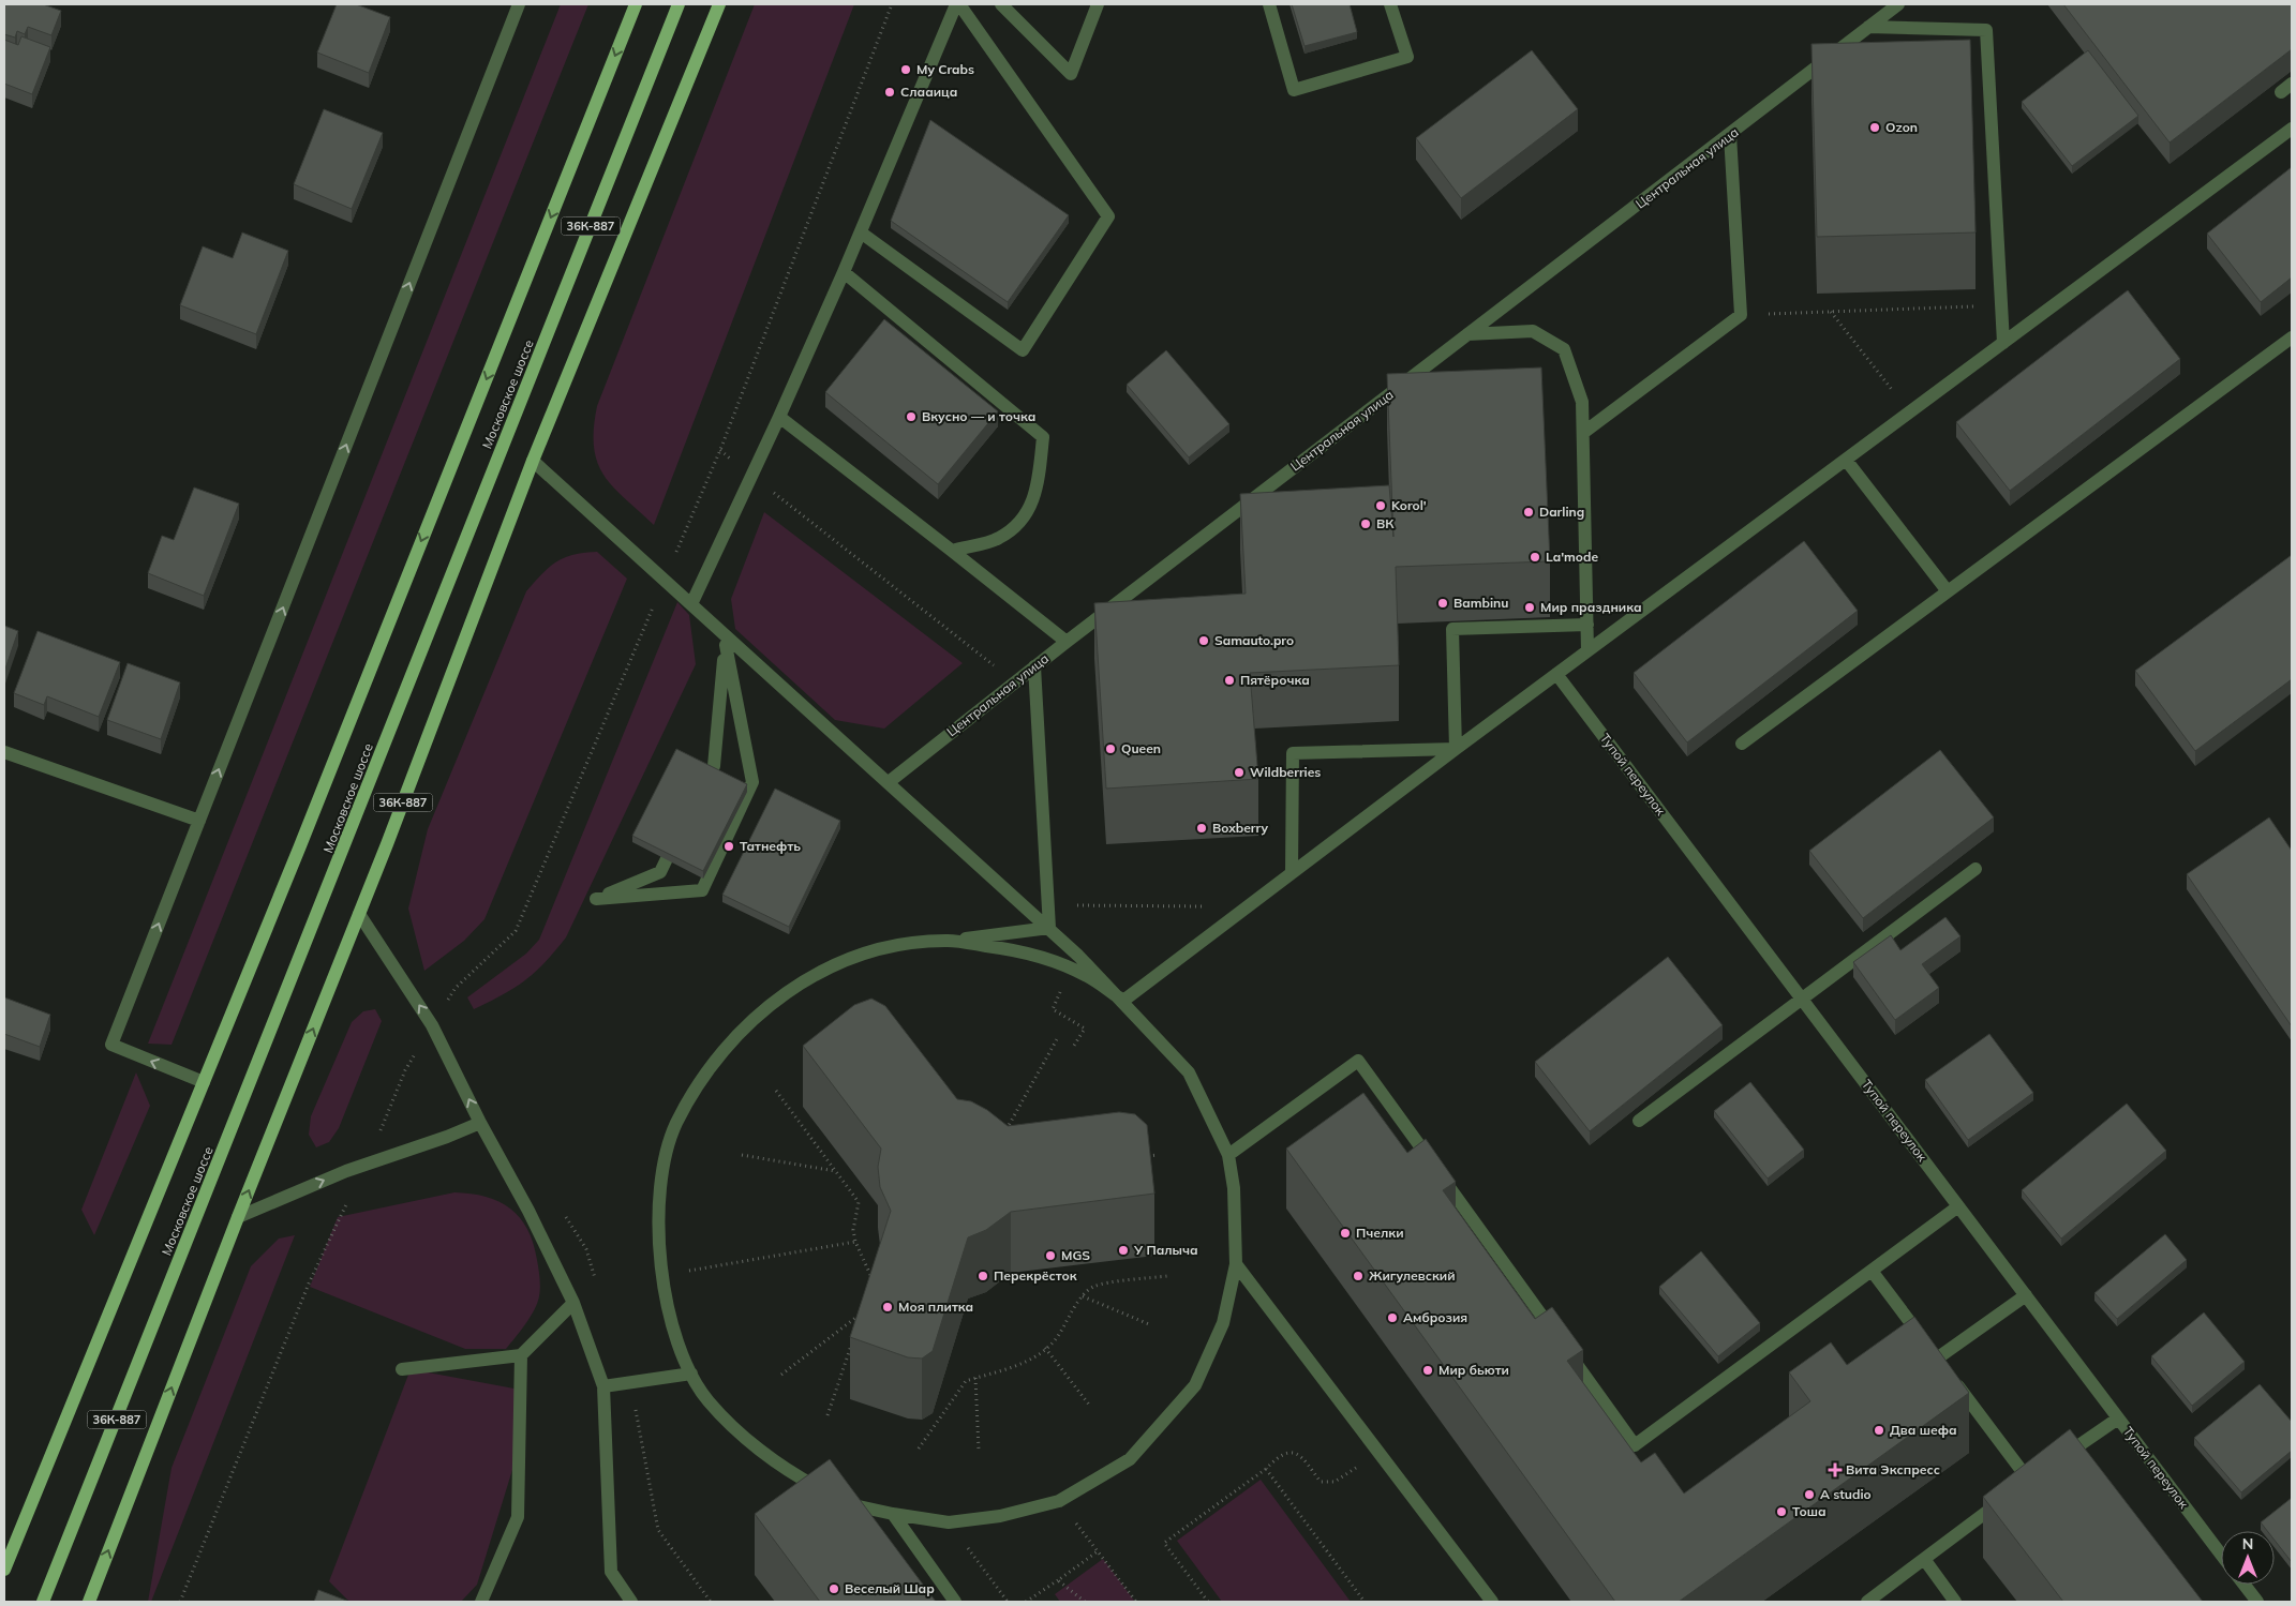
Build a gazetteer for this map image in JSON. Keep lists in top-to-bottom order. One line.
{"streets":{"main road":["36К-887","Московское шоссе"],"street":["Центральная улица","Тупой переулок"]},"places":{"other":["My Crabs","Слааица","Ozon","Вкусно — и точка","Korol'","Darling","ВК","La'mode","Bambinu","Мир праздника","Samauto.pro","Пятёрочка","Queen","Wildberries","Boxberry","Татнефть","Пчелки","У Палыча","MGS","Перекрёсток","Жигулевский","Моя плитка","Амброзия","Мир бьюти","Два шефа","A studio","Тоша","Веселый Шар"],"health":["Вита Экспресс"]},"north":"top"}
